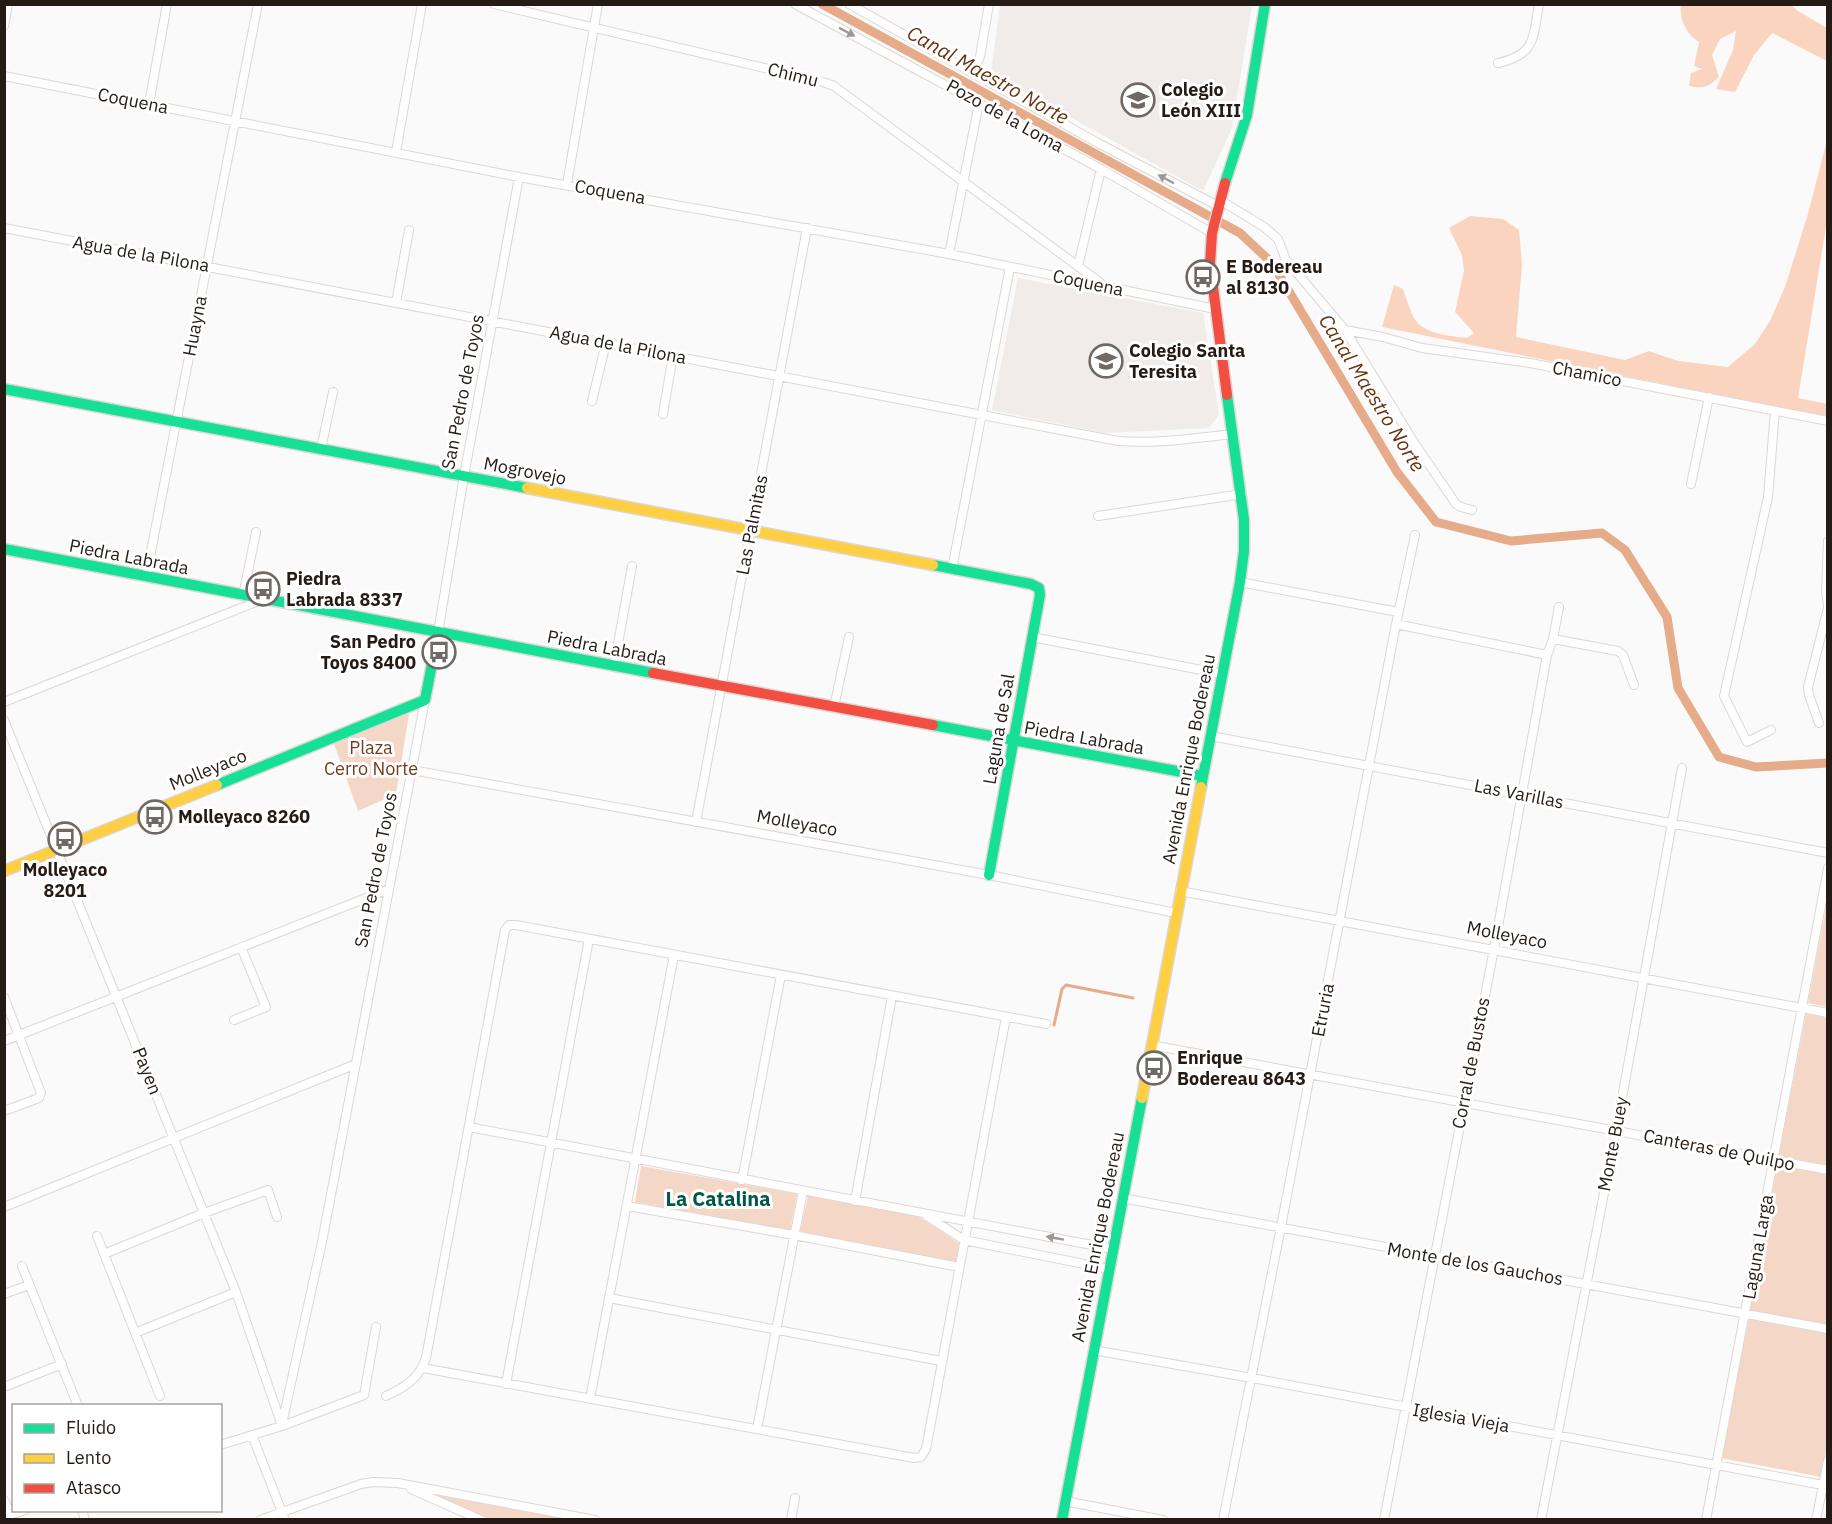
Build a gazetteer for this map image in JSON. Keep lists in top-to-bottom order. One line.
{"streets":{"main road":["San Pedro de Toyos","Mogrovejo","Piedra Labrada","Laguna de Sal","Avenida Enrique Bodereau","Molleyaco"],"street":["Chimu","Coquena","Pozo de la Loma","Agua de la Pilona","Huayna","Chamico","Las Palmitas","Las Varillas","Etruria","Corral de Bustos","Payen","Monte Buey","Canteras de Quilpo","Laguna Larga","Monte de los Gauchos","Iglesia Vieja"]},"crossings":[["Chimu","Coquena"],["Coquena","Huayna"],["Coquena","San Pedro de Toyos"],["Coquena","Las Palmitas"],["Coquena","Avenida Enrique Bodereau"],["Pozo de la Loma","Chamico"],["Pozo de la Loma","Avenida Enrique Bodereau"],["Agua de la Pilona","Huayna"],["Agua de la Pilona","San Pedro de Toyos"],["Agua de la Pilona","Las Palmitas"],["Agua de la Pilona","Avenida Enrique Bodereau"],["Huayna","Mogrovejo"],["Huayna","Piedra Labrada"],["San Pedro de Toyos","Mogrovejo"],["San Pedro de Toyos","Piedra Labrada"],["San Pedro de Toyos","Molleyaco"],["San Pedro de Toyos","Payen"],["Mogrovejo","Las Palmitas"],["Mogrovejo","Laguna de Sal"],["Las Palmitas","Piedra Labrada"],["Las Palmitas","Molleyaco"],["Piedra Labrada","Laguna de Sal"],["Piedra Labrada","Avenida Enrique Bodereau"],["Laguna de Sal","Molleyaco"],["Avenida Enrique Bodereau","Molleyaco"],["Avenida Enrique Bodereau","Las Varillas"],["Avenida Enrique Bodereau","Canteras de Quilpo"],["Avenida Enrique Bodereau","Monte de los Gauchos"],["Avenida Enrique Bodereau","Iglesia Vieja"],["Molleyaco","Etruria"],["Molleyaco","Corral de Bustos"],["Molleyaco","Payen"],["Molleyaco","Monte Buey"],["Molleyaco","Laguna Larga"],["Las Varillas","Etruria"],["Las Varillas","Corral de Bustos"],["Las Varillas","Monte Buey"],["Etruria","Canteras de Quilpo"],["Etruria","Monte de los Gauchos"],["Etruria","Iglesia Vieja"],["Corral de Bustos","Canteras de Quilpo"],["Corral de Bustos","Monte de los Gauchos"],["Corral de Bustos","Iglesia Vieja"],["Monte Buey","Canteras de Quilpo"],["Monte Buey","Monte de los Gauchos"],["Monte Buey","Iglesia Vieja"],["Canteras de Quilpo","Laguna Larga"],["Laguna Larga","Monte de los Gauchos"],["Laguna Larga","Iglesia Vieja"]],"districts":["La Catalina"],"water":["Canal Maestro Norte"],"parks":["Plaza Cerro Norte"],"places":{"school or university":["Colegio León XIII","Colegio Santa Teresita"],"bus stop":["E Bodereau al 8130","Piedra Labrada 8337","San Pedro Toyos 8400","Molleyaco 8260","Molleyaco 8201","Enrique Bodereau 8643"]},"legend":["Fluido","Lento","Atasco"]}
